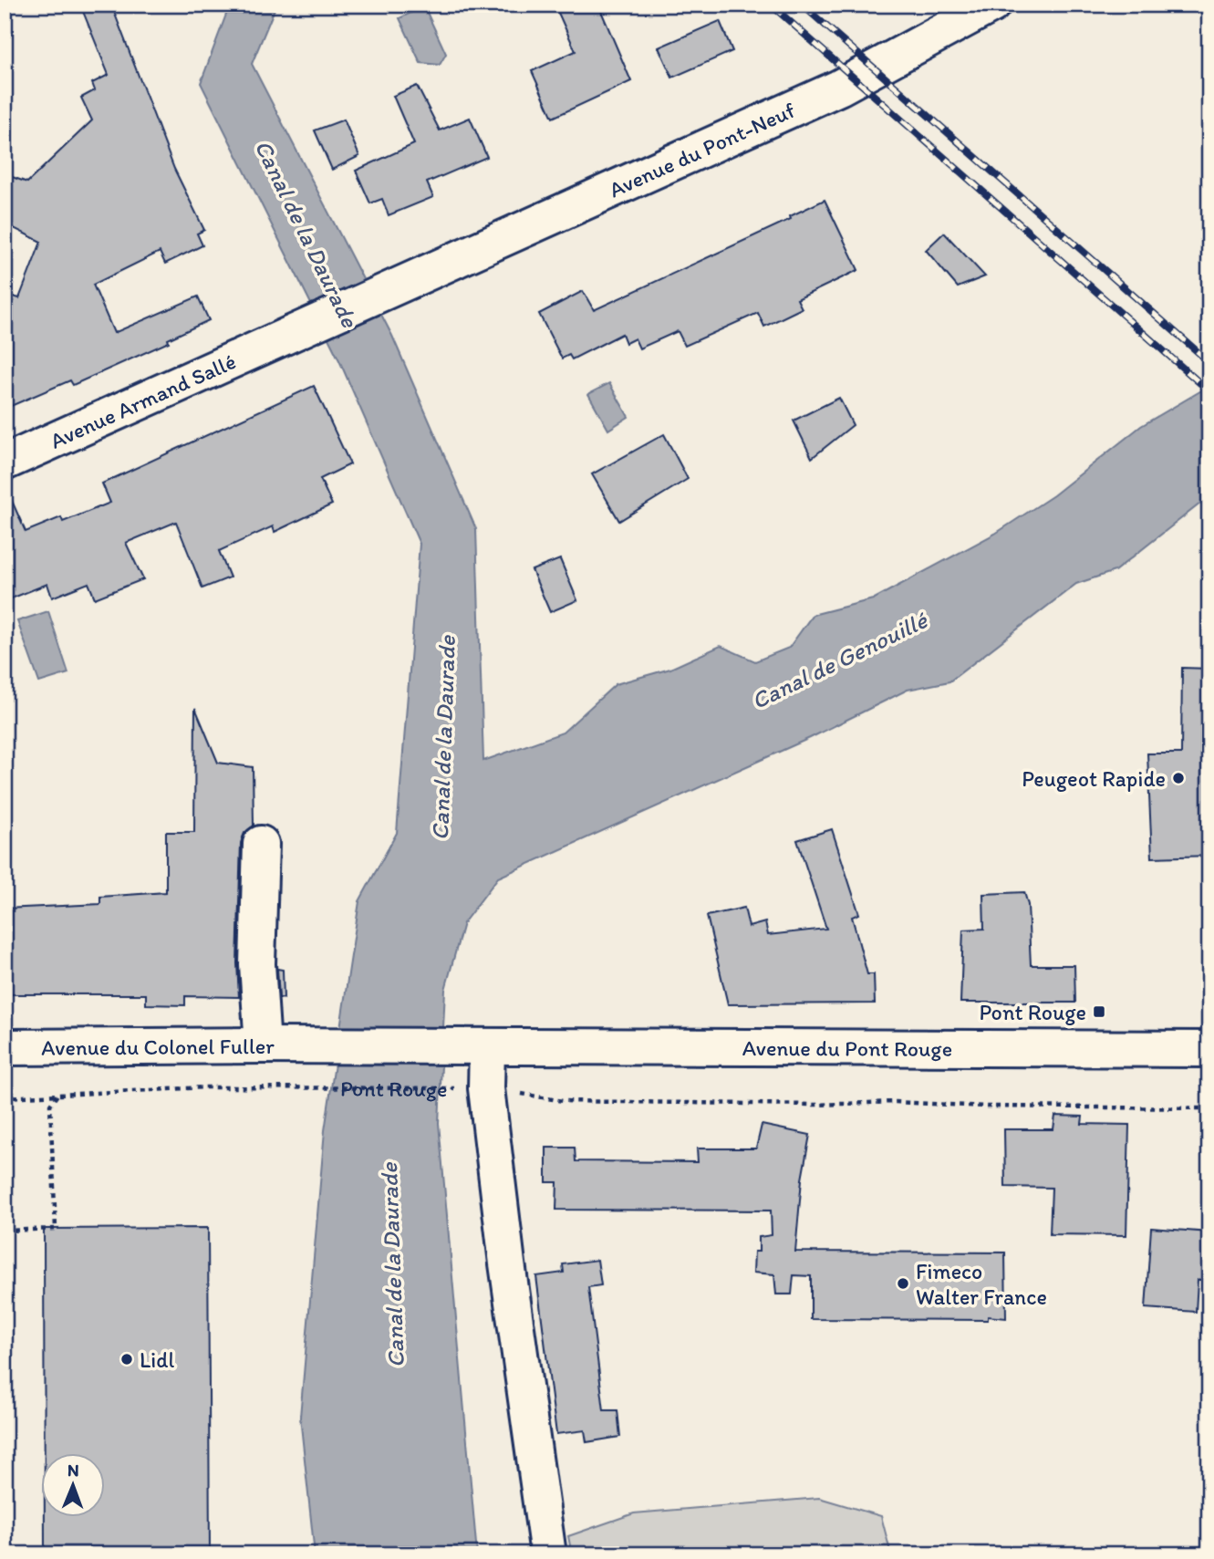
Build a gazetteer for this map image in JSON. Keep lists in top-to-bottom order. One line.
{"streets":{"main road":["Avenue du Pont-Neuf","Avenue Armand Sallé","Avenue du Colonel Fuller","Avenue du Pont Rouge","Pont Rouge"]},"crossings":[["Avenue du Pont-Neuf","Avenue Armand Sallé"],["Avenue du Colonel Fuller","Pont Rouge"],["Avenue du Pont Rouge","Pont Rouge"]],"water":["Canal de la Daurade","Canal de Genouillé"],"places":{"other":["Peugeot Rapide","Fimeco Walter France","Lidl"],"transit":["Pont Rouge"]},"north":"top"}
